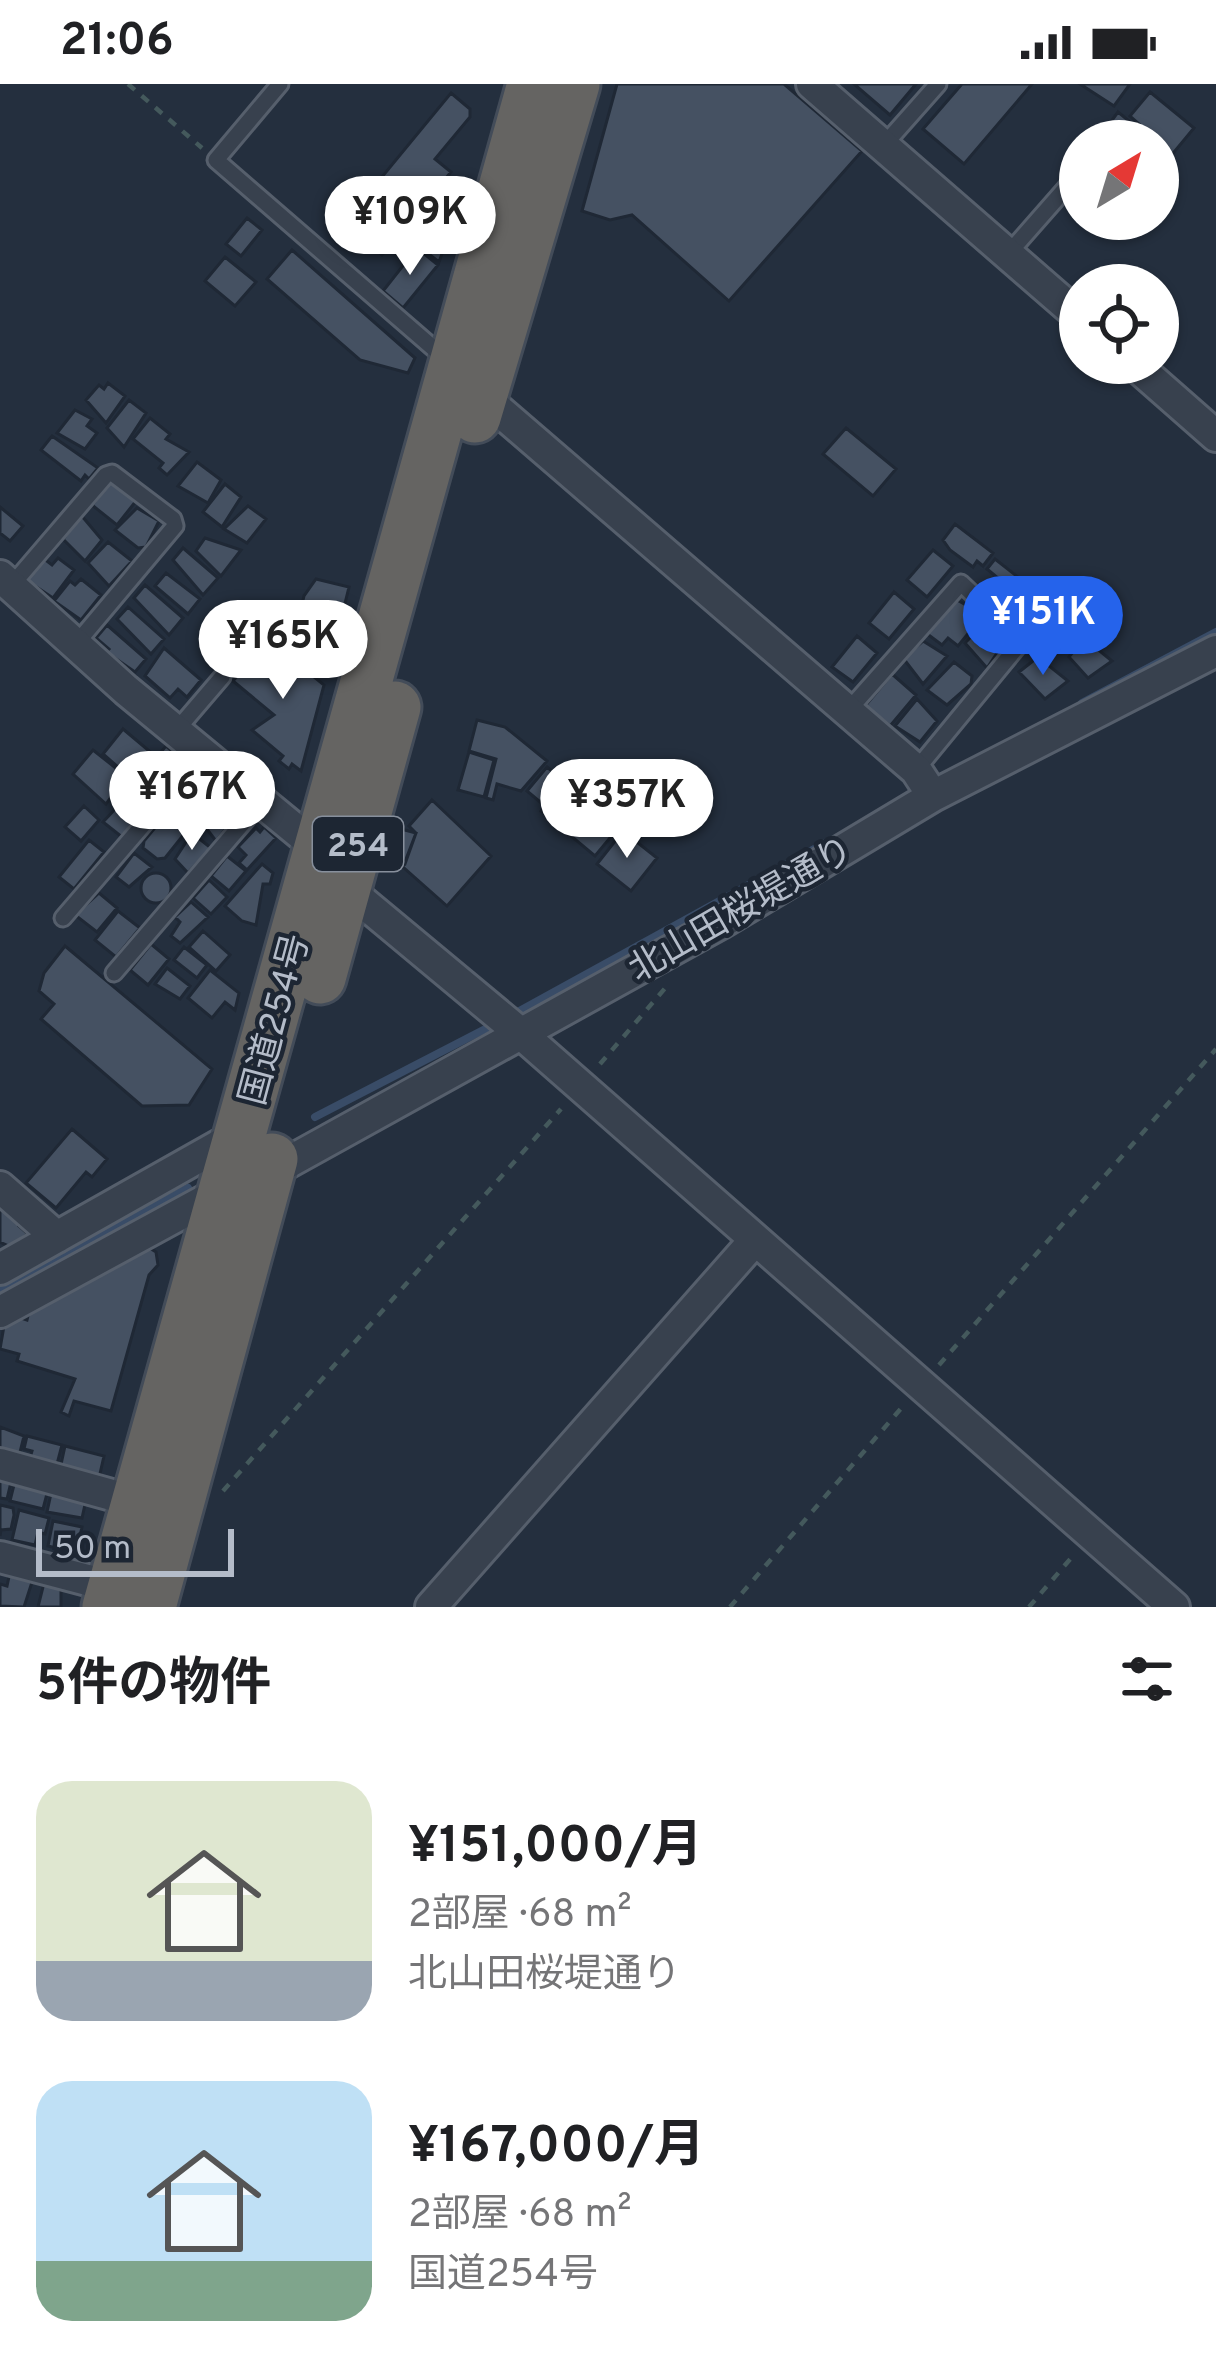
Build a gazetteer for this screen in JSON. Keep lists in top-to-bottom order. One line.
{"streets":{"highway":["254","国道254号"],"street":["北山田桜堤通り"]},"crossings":[["北山田桜堤通り","国道254号"]],"scale_bar":"50 m","north":"top right","page":{"status":"21:06","price":["¥109K","¥151K","¥165K","¥167K","¥357K"],"scale":"50 m","heading":"5件の物件","list":[{"name":"¥151,000/月","note":"2部屋 · 68 m² · 北山田桜堤通り"},{"name":"¥167,000/月","note":"2部屋 · 68 m² · 国道254号"}]}}
